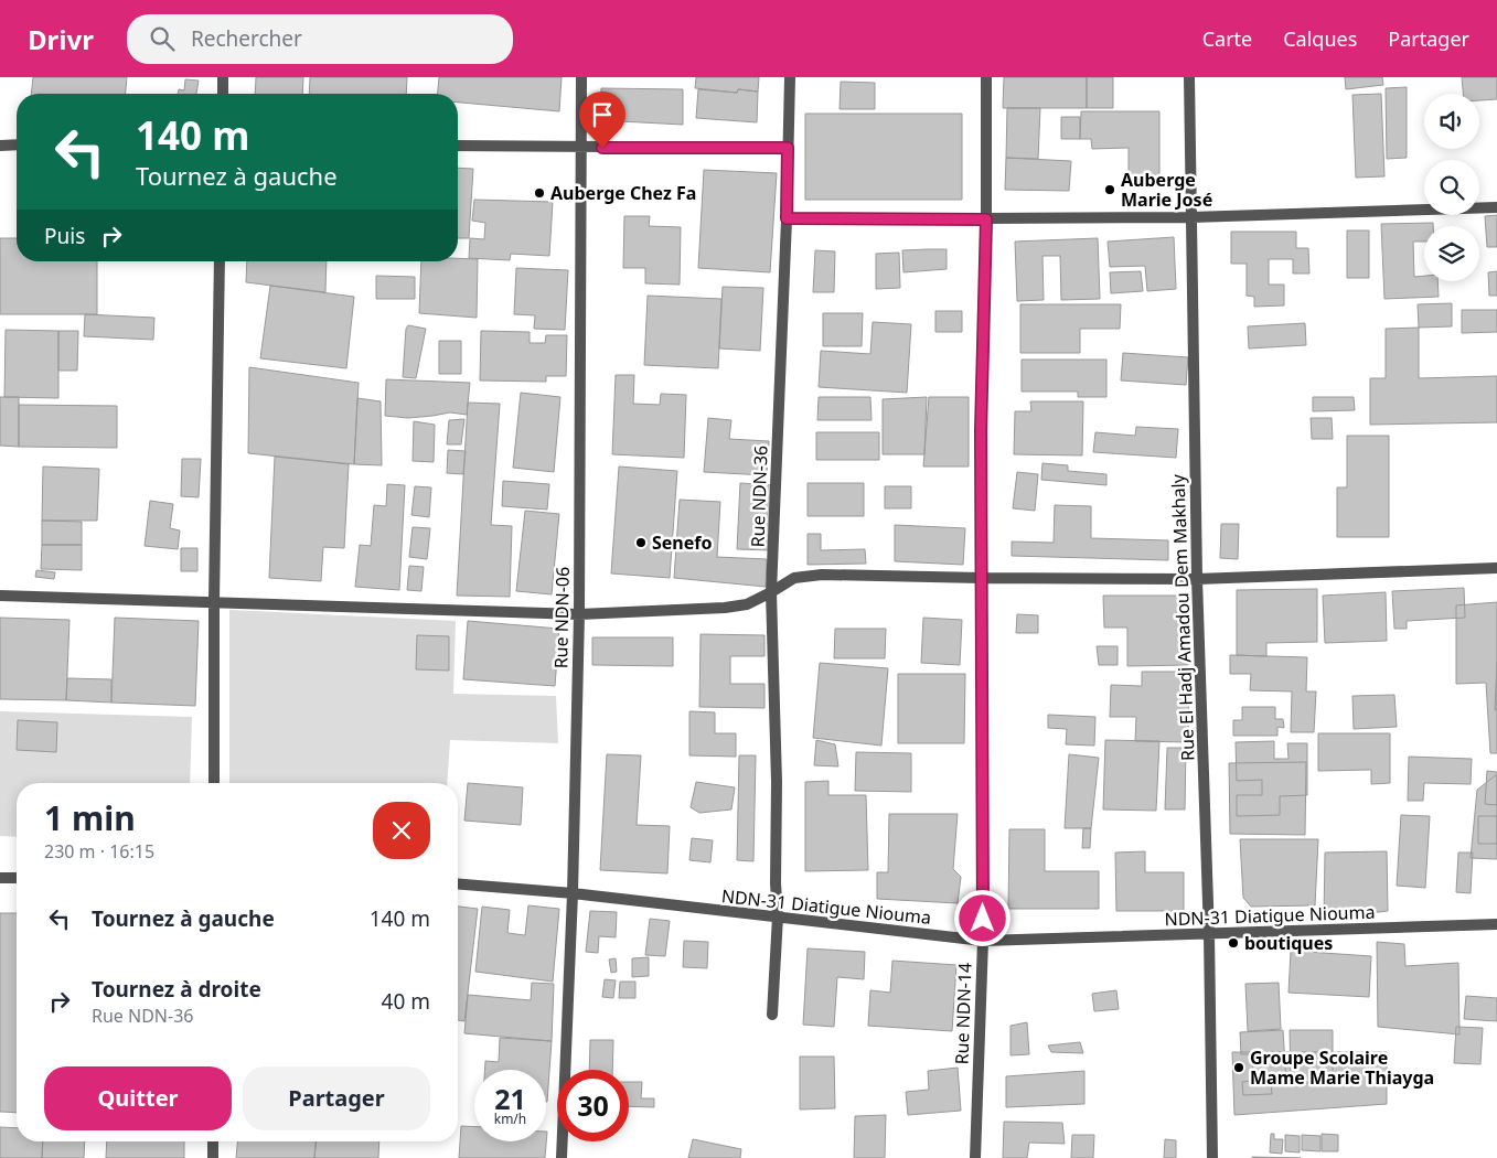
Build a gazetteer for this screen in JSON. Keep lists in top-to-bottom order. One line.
{"streets":{"street":["Rue NDN-36","Rue NDN-06","Rue El Hadj Amadou Dem Makhaly","NDN-31 Diatigue Niouma","Rue NDN-14"]},"crossings":[["Rue NDN-36","NDN-31 Diatigue Niouma"],["Rue NDN-06","NDN-31 Diatigue Niouma"],["Rue El Hadj Amadou Dem Makhaly","NDN-31 Diatigue Niouma"],["NDN-31 Diatigue Niouma","Rue NDN-14"]],"places":["Auberge Marie José","Auberge Chez Fa","Senefo","boutiques","Groupe Scolaire Mame Marie Thiayga"],"page":{"header":"Drivr","search":"Rechercher","nav":["Carte","Calques","Partager"],"turn":["140 m","Tournez à gauche"],"then":"Puis","heading":["1 min","230 m · 16:15"],"list":[{"name":"Tournez à gauche","value":"140 m"},{"name":"Tournez à droite","note":"Rue NDN-36","value":"40 m"}],"buttons":["Quitter","Partager"],"speed":"21 km/h","limit":"30"}}
